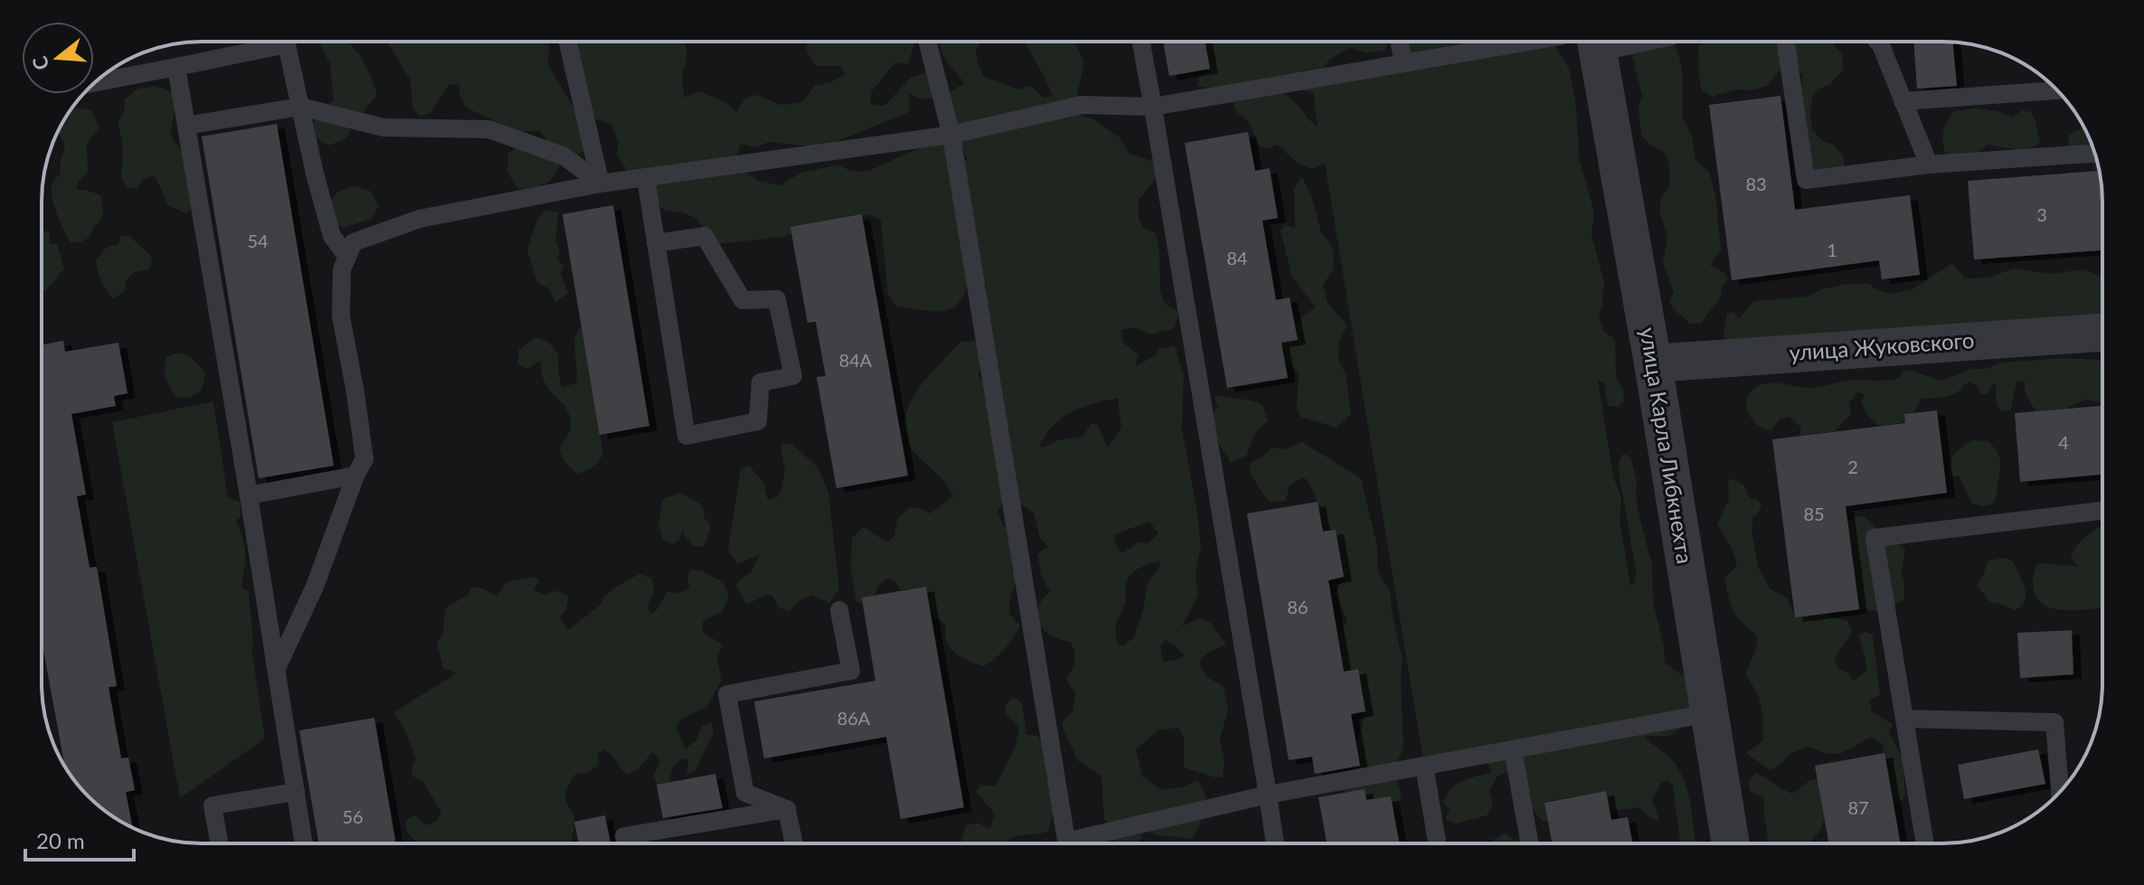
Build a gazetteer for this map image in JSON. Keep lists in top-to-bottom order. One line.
{"streets":{"street":["улица Жуковского","улица Карла Либкнехта"]},"crossings":[["улица Жуковского","улица Карла Либкнехта"]],"house_numbers":["83","3","54","1","84","84А","4","2","85","86","86А","87","56"],"scale_bar":"20 m","north":"left"}
